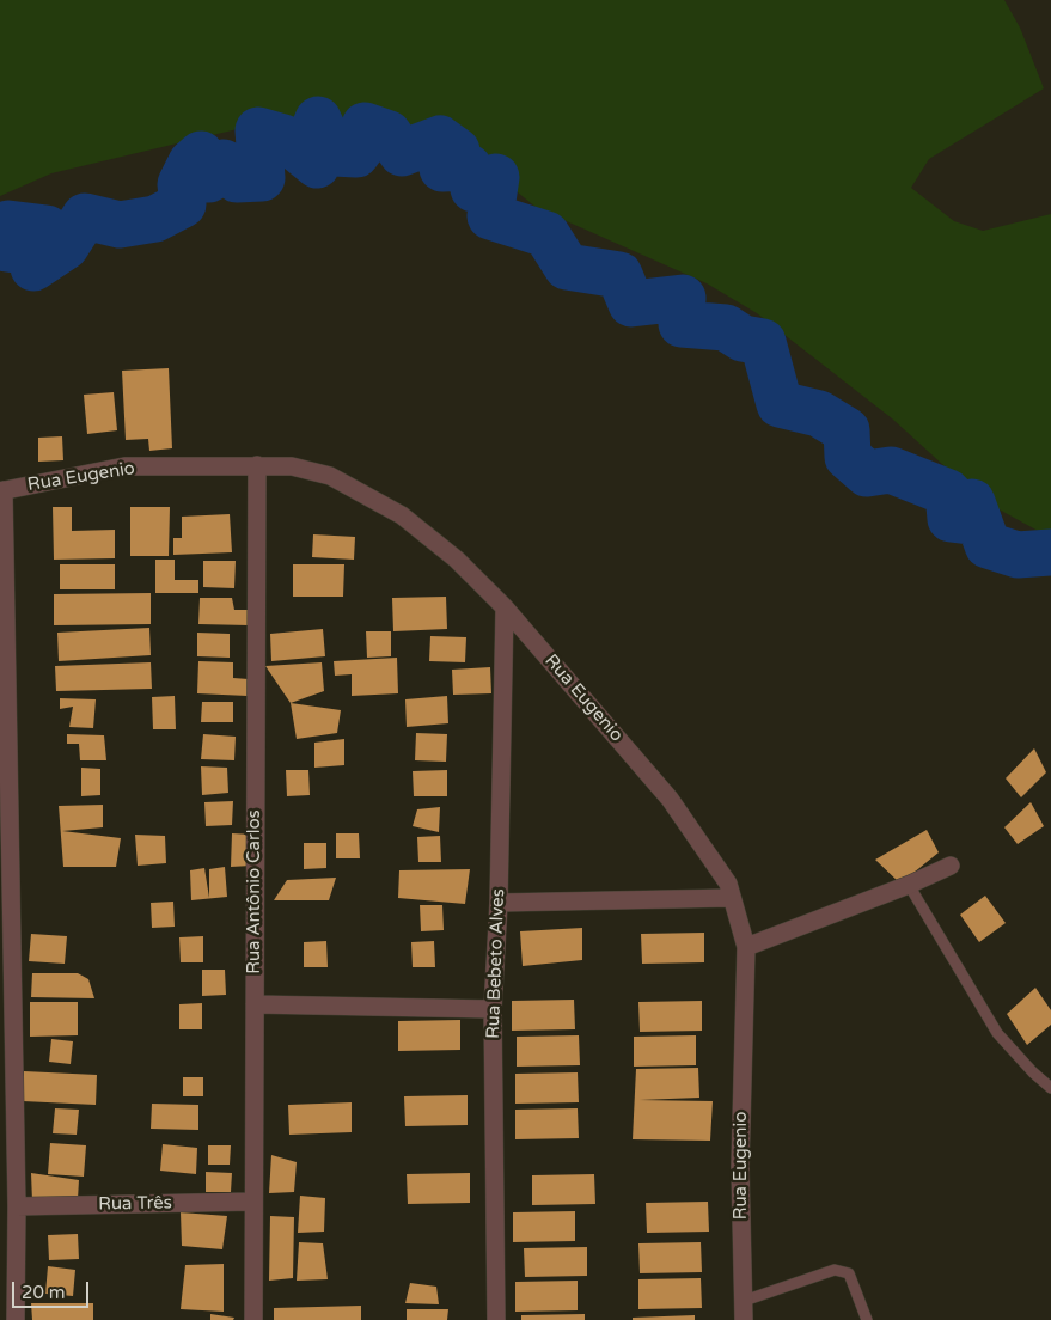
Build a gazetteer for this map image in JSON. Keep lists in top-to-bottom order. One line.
{"streets":{"street":["Rua Eugenio","Rua Antônio Carlos","Rua Bebeto Alves","Rua Três"]},"crossings":[["Rua Eugenio","Rua Antônio Carlos"],["Rua Eugenio","Rua Bebeto Alves"],["Rua Antônio Carlos","Rua Três"]],"scale_bar":"20 m"}
